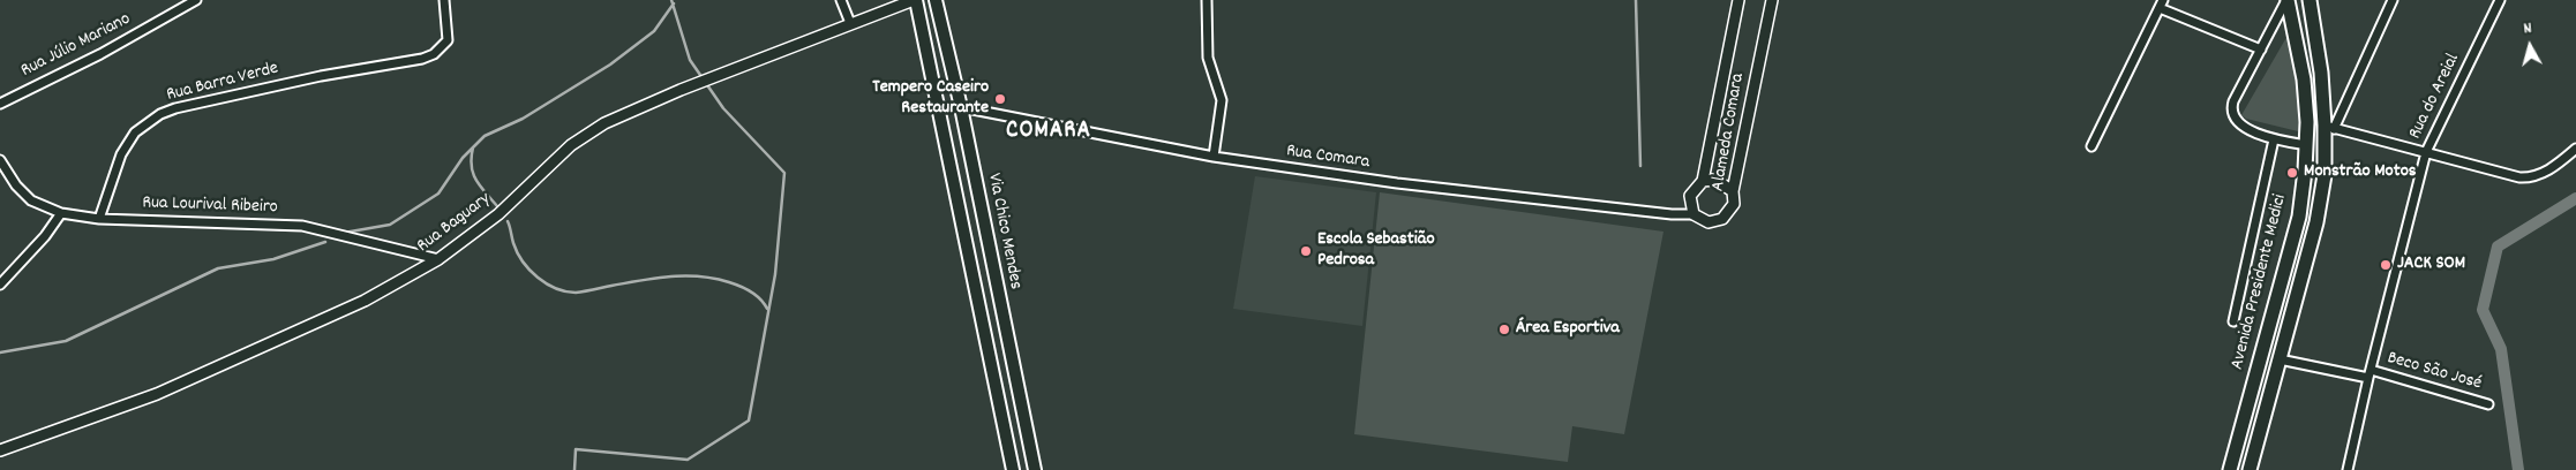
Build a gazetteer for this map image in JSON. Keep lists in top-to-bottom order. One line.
{"streets":{"main road":["Via Chico Mendes","Avenida Presidente Medici"],"street":["Rua Júlio Mariano","Rua Barra Verde","Rua do Areial","Alameda Comara","Rua Comara","Rua Lourival Ribeiro","Rua Baguary","Beco São José"]},"crossings":[["Rua Barra Verde","Rua Lourival Ribeiro"],["Rua do Areial","Beco São José"],["Alameda Comara","Rua Comara"],["Rua Comara","Via Chico Mendes"],["Rua Lourival Ribeiro","Rua Baguary"],["Rua Baguary","Via Chico Mendes"],["Avenida Presidente Medici","Beco São José"]],"districts":["COMARA"],"places":["Tempero Caseiro Restaurante","Monstrão Motos","Escola Sebastião Pedrosa","JACK SOM","Área Esportiva"],"north":"top"}
